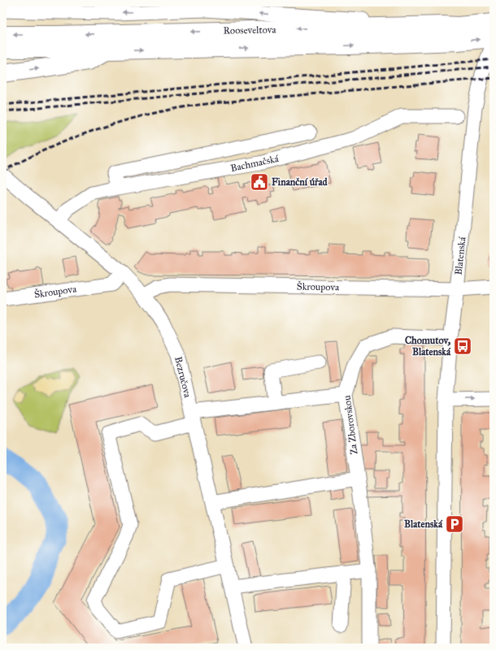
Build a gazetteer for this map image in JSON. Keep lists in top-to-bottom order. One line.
{"streets":{"highway":["Rooseveltova"],"street":["Bachmačská","Blatenská","Škroupova","Bezručova","Za Zborovskou"]},"crossings":[["Bachmačská","Bezručova"],["Blatenská","Škroupova"],["Blatenská","Za Zborovskou"],["Škroupova","Bezručova"]],"places":{"public building":["Finanční úřad"],"bus stop":["Chomutov, Blatenská"],"parking":["Blatenská"]}}
